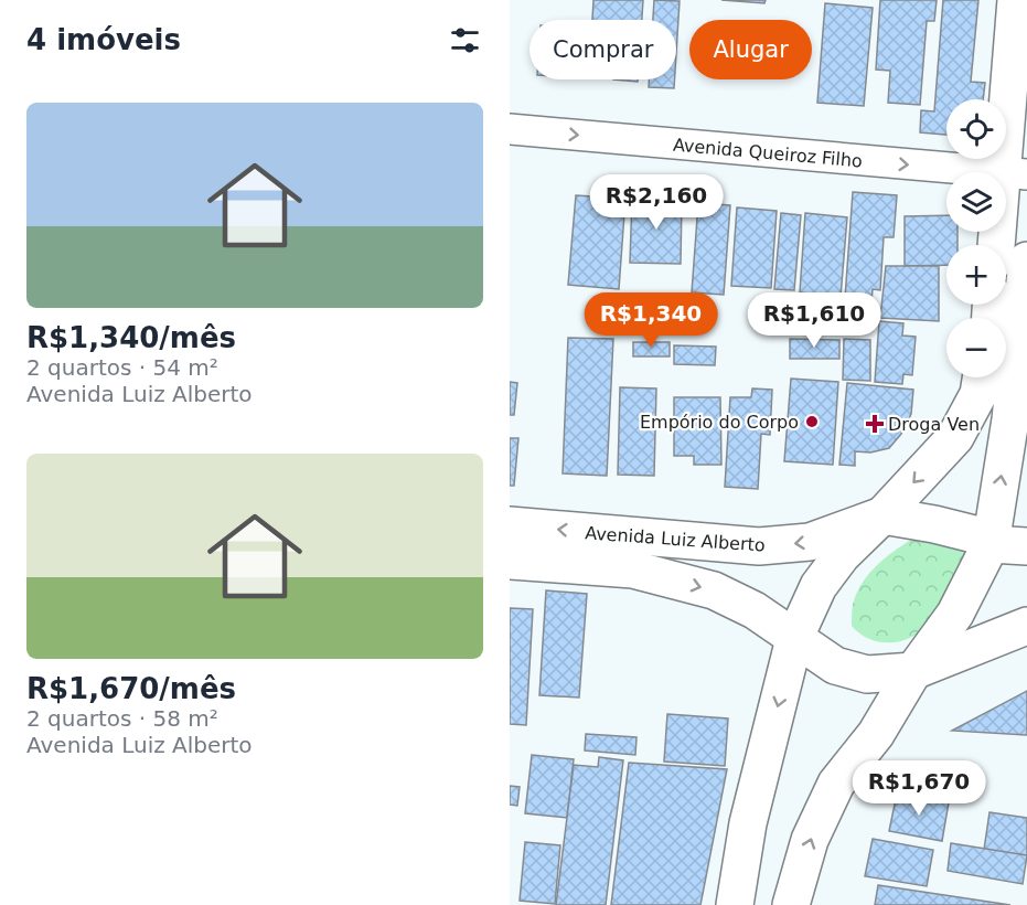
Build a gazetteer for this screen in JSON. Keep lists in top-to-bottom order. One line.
{"streets":{"main road":["Avenida Luiz Alberto"],"street":["Avenida Queiroz Filho"]},"one_way":["Avenida Queiroz Filho"],"places":{"other":["Empório do Corpo"],"health":["Droga Ven"]},"page":{"heading":"4 imóveis","chip":["Comprar","Alugar"],"list":[{"name":"R$1,340/mês","note":"2 quartos · 54 m² · Avenida Luiz Alberto"},{"name":"R$1,670/mês","note":"2 quartos · 58 m² · Avenida Luiz Alberto"}],"map_buttons":["+","−"],"price":["R$2,160","R$1,340","R$1,610","R$1,670"]}}
